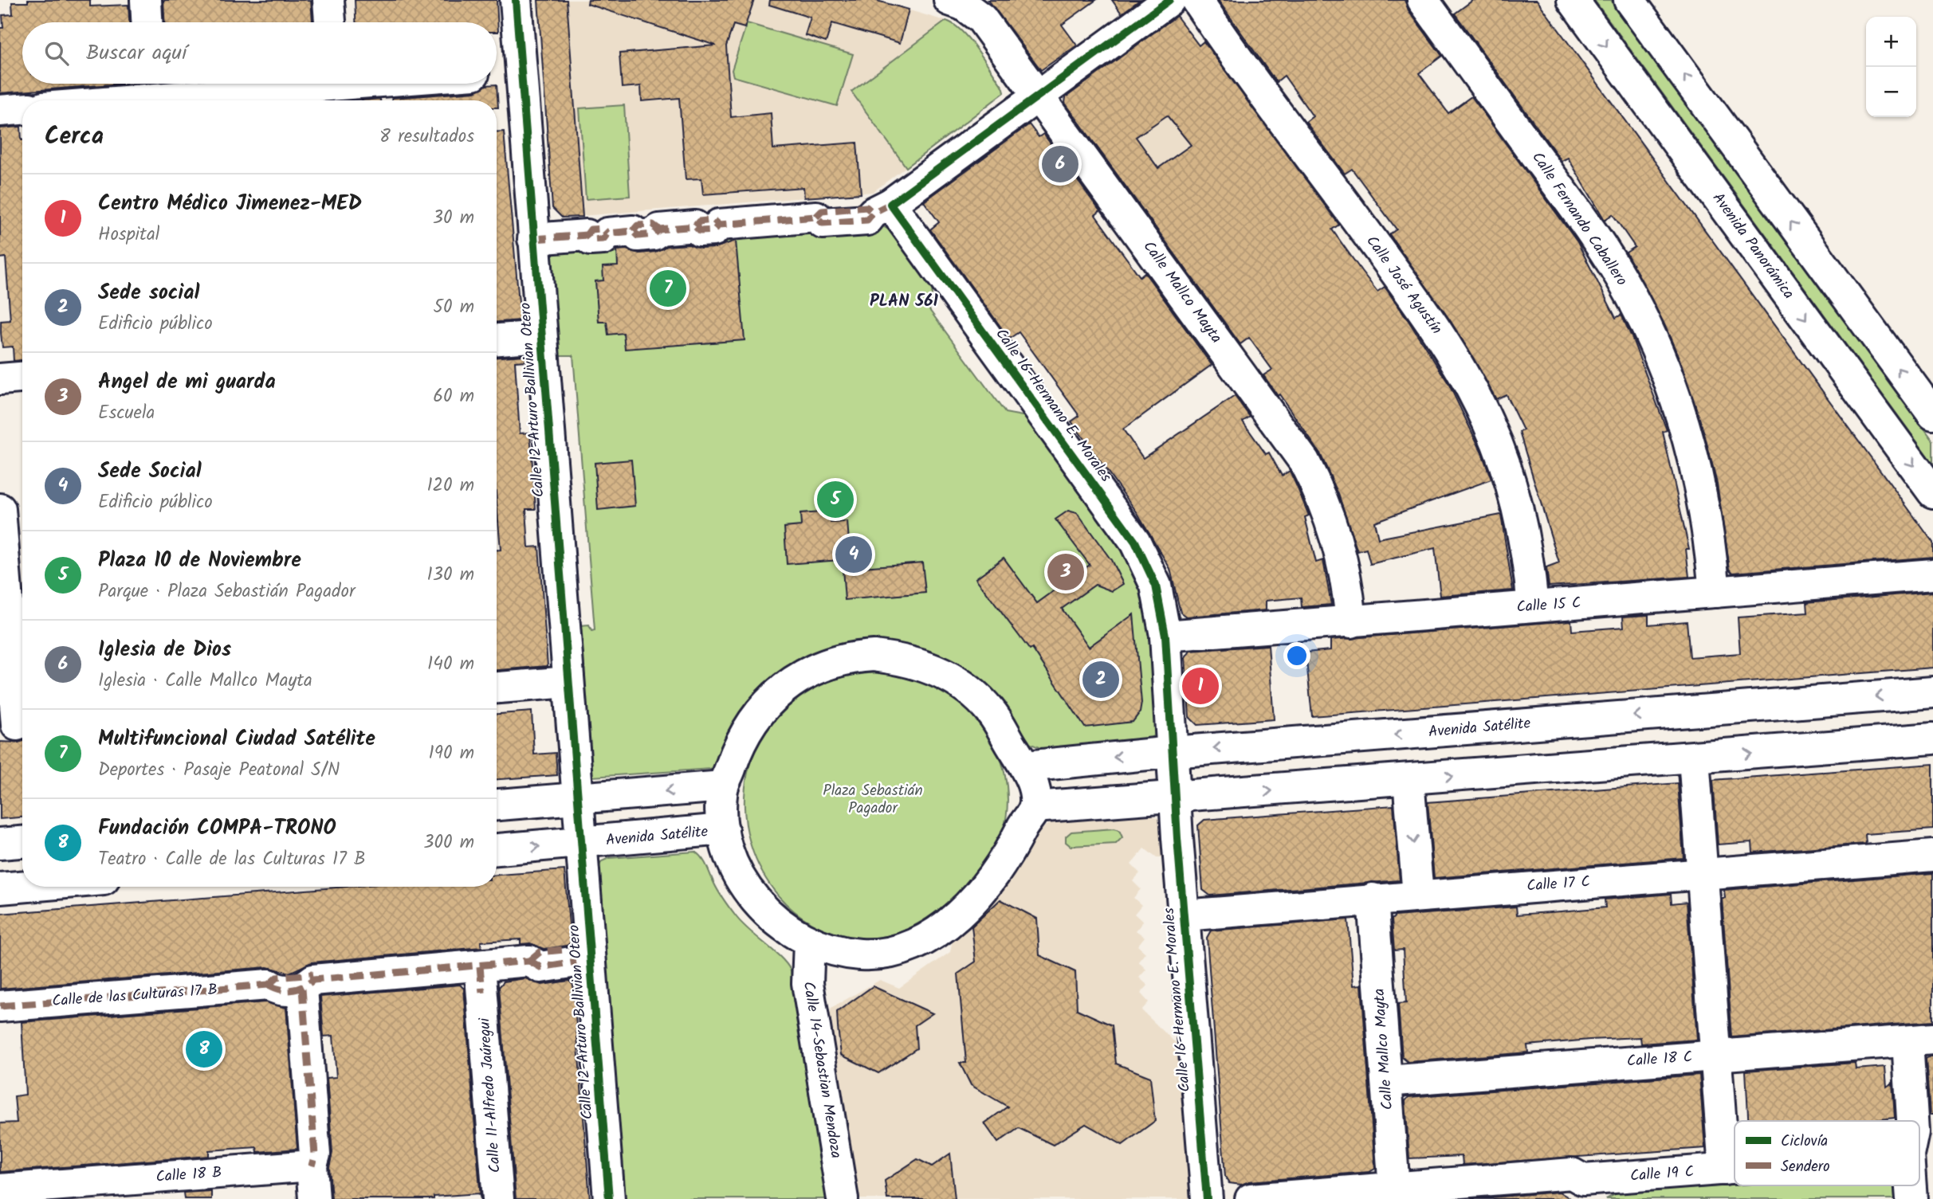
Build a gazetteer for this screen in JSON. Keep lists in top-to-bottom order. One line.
{"streets":{"street":["Calle Fernando Caballero","Avenida Panorámica","Calle José Agustín","Calle Mallco Mayta","Calle 12-Arturo Ballivian Otero","Calle 16-Hermano E. Morales","Calle 15 C","Avenida Satélite","Calle 17 C","Calle de las Culturas 17 B","Calle 18 C","Calle 14-Sebastian Mendoza","Calle 11-Alfredo Jaúregui","Calle 19 C","Calle 18 B"]},"crossings":[["Calle Fernando Caballero","Calle 15 C"],["Calle José Agustín","Calle 15 C"],["Calle Mallco Mayta","Calle 15 C"],["Calle Mallco Mayta","Calle 17 C"],["Calle Mallco Mayta","Calle 18 C"],["Calle Mallco Mayta","Calle 19 C"],["Calle 12-Arturo Ballivian Otero","Avenida Satélite"],["Calle 16-Hermano E. Morales","Calle 15 C"],["Calle 16-Hermano E. Morales","Avenida Satélite"],["Calle 16-Hermano E. Morales","Calle 17 C"]],"districts":["PLAN 561"],"parks":["Plaza Sebastián Pagador"],"legend":["Ciclovía","Sendero"],"page":{"map_buttons":["+","−"],"search":"Buscar aquí","heading":["Cerca","8 resultados"],"pins":["6","7","5","4","3","2","1","8"],"list":[{"mark":"1","name":"Centro Médico Jimenez-MED","note":"Hospital","value":"30 m"},{"mark":"2","name":"Sede social","note":"Edificio público","value":"50 m"},{"mark":"3","name":"Angel de mi guarda","note":"Escuela","value":"60 m"},{"mark":"4","name":"Sede Social","note":"Edificio público","value":"120 m"},{"mark":"5","name":"Plaza 10 de Noviembre","note":"Parque · Plaza Sebastián Pagador","value":"130 m"},{"mark":"6","name":"Iglesia de Dios","note":"Iglesia · Calle Mallco Mayta","value":"140 m"},{"mark":"7","name":"Multifuncional Ciudad Satélite","note":"Deportes · Pasaje Peatonal S/N","value":"190 m"},{"mark":"8","name":"Fundación COMPA-TRONO","note":"Teatro · Calle de las Culturas 17 B","value":"300 m"}]}}
